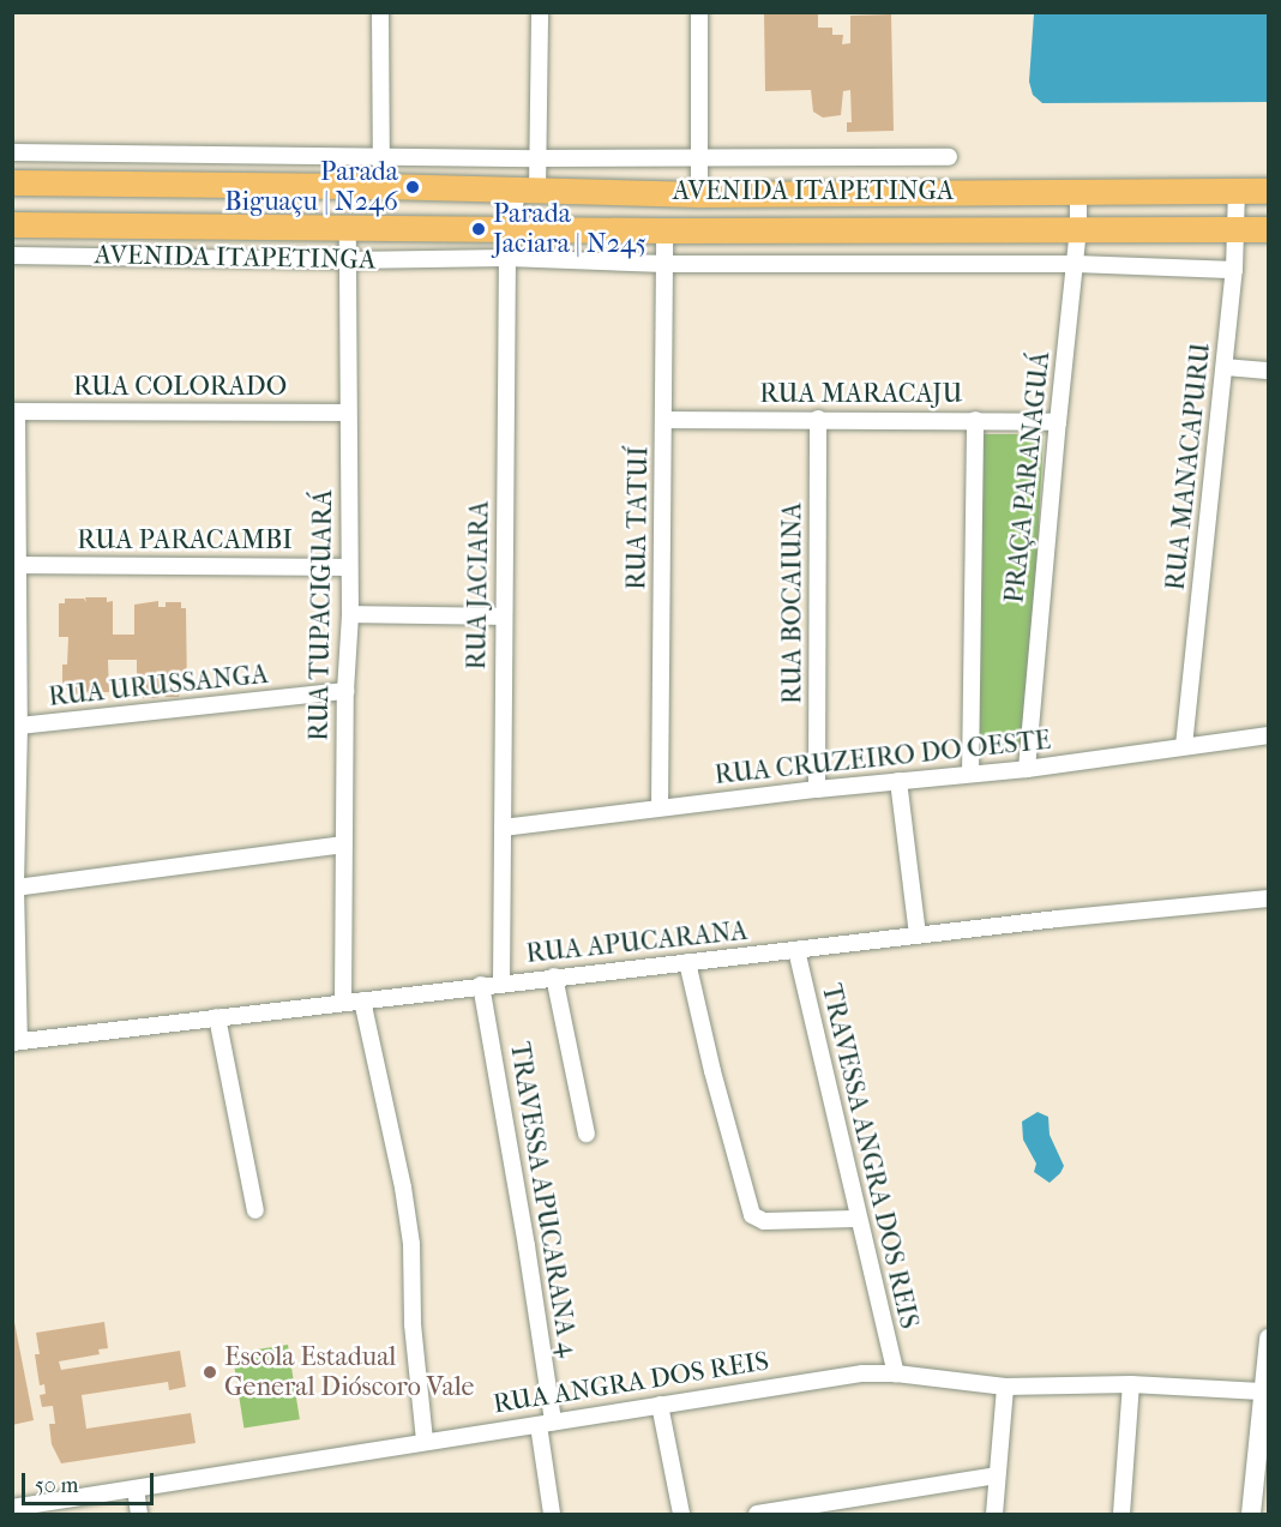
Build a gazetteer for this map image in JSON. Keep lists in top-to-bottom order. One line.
{"streets":{"main road":["AVENIDA ITAPETINGA"],"street":["RUA COLORADO","RUA MARACAJU","RUA MANACAPURU","PRAÇA PARANAGUÁ","RUA TATUÍ","RUA PARACAMBI","RUA JACIARA","RUA BOCAIUNA","RUA TUPACIGUARÁ","RUA URUSSANGA","RUA CRUZEIRO DO OESTE","RUA APUCARANA","TRAVESSA ANGRA DOS REIS","TRAVESSA APUCARANA 4","RUA ANGRA DOS REIS"]},"crossings":[["AVENIDA ITAPETINGA","RUA MANACAPURU"],["AVENIDA ITAPETINGA","PRAÇA PARANAGUÁ"],["AVENIDA ITAPETINGA","RUA TATUÍ"],["AVENIDA ITAPETINGA","RUA JACIARA"],["AVENIDA ITAPETINGA","RUA TUPACIGUARÁ"],["RUA COLORADO","RUA TUPACIGUARÁ"],["RUA MARACAJU","PRAÇA PARANAGUÁ"],["RUA MARACAJU","RUA TATUÍ"],["RUA MARACAJU","RUA BOCAIUNA"],["RUA MANACAPURU","RUA CRUZEIRO DO OESTE"],["PRAÇA PARANAGUÁ","RUA CRUZEIRO DO OESTE"],["RUA TATUÍ","RUA CRUZEIRO DO OESTE"],["RUA PARACAMBI","RUA TUPACIGUARÁ"],["RUA JACIARA","RUA CRUZEIRO DO OESTE"],["RUA JACIARA","RUA APUCARANA"],["RUA BOCAIUNA","RUA CRUZEIRO DO OESTE"],["RUA TUPACIGUARÁ","RUA URUSSANGA"],["RUA TUPACIGUARÁ","RUA APUCARANA"],["RUA APUCARANA","TRAVESSA ANGRA DOS REIS"],["RUA APUCARANA","TRAVESSA APUCARANA 4"],["TRAVESSA ANGRA DOS REIS","RUA ANGRA DOS REIS"],["TRAVESSA APUCARANA 4","RUA ANGRA DOS REIS"]],"places":["Parada Biguaçu | N246","Parada Jaciara | N245","Escola Estadual General Dióscoro Vale"],"scale_bar":"50 m"}
